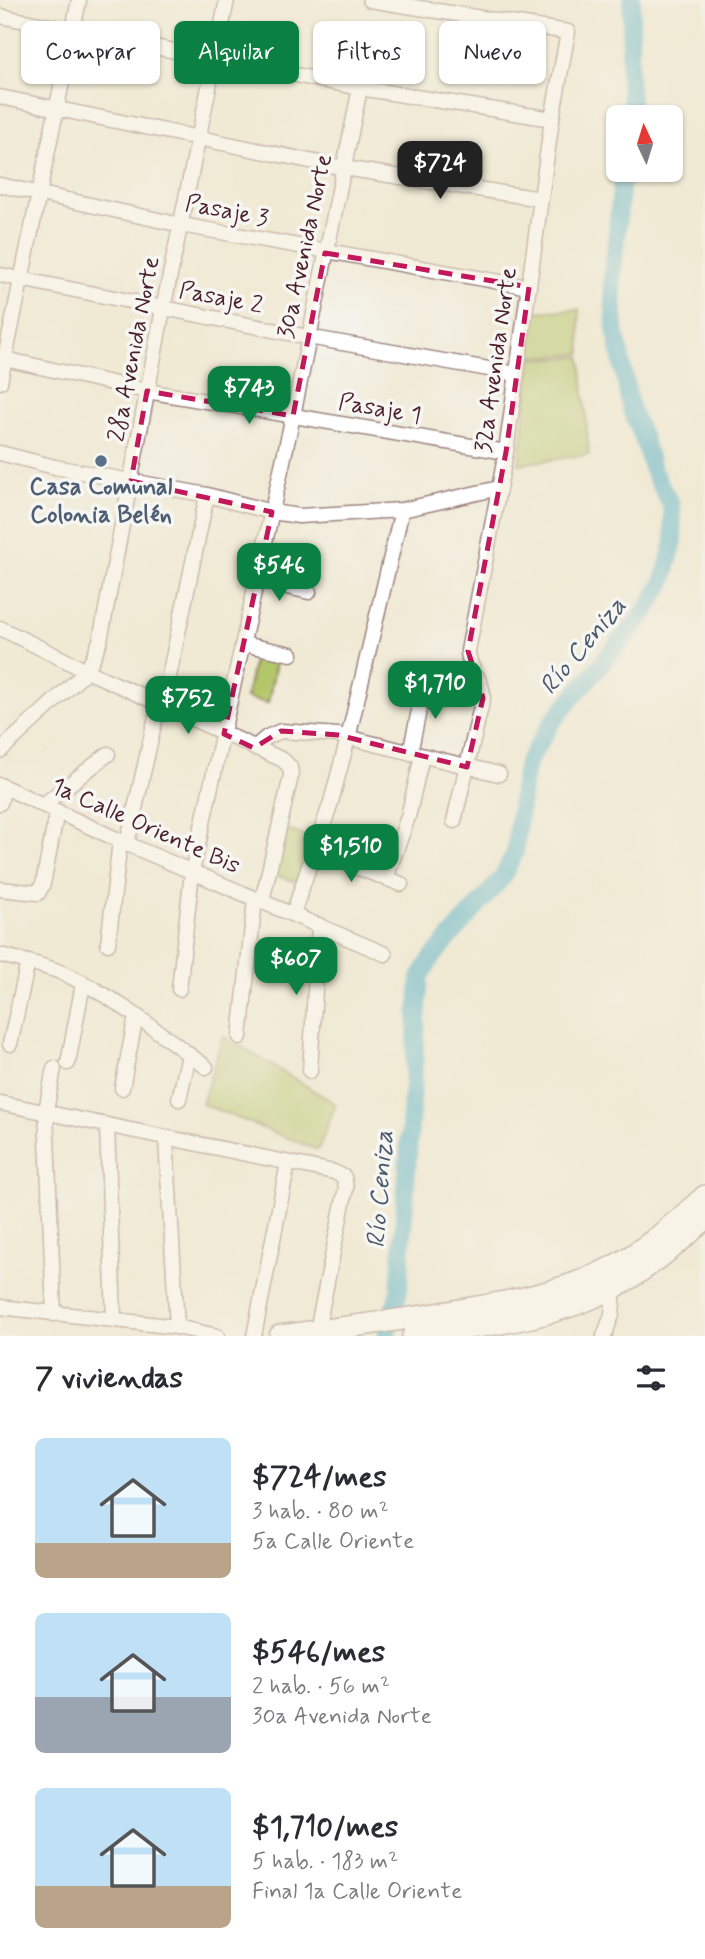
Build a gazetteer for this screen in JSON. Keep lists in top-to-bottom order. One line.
{"streets":{"street":["Pasaje 3","30a Avenida Norte","Pasaje 2","28a Avenida Norte","32a Avenida Norte","Pasaje 1","1a Calle Oriente Bis"]},"crossings":[["Pasaje 3","30a Avenida Norte"],["Pasaje 3","28a Avenida Norte"],["Pasaje 3","32a Avenida Norte"],["30a Avenida Norte","Pasaje 2"],["30a Avenida Norte","Pasaje 1"],["30a Avenida Norte","1a Calle Oriente Bis"],["Pasaje 2","28a Avenida Norte"],["Pasaje 2","32a Avenida Norte"],["28a Avenida Norte","Pasaje 1"],["32a Avenida Norte","Pasaje 1"]],"water":["Río Ceniza"],"places":["Casa Comunal Colonia Belén"],"north":"top","page":{"chip":["Comprar","Alquilar","Filtros","Nuevo"],"price":["$724","$743","$546","$1,710","$752","$1,510","$607"],"heading":"7 viviendas","list":[{"name":"$724/mes","note":"3 hab. · 80 m² · 5a Calle Oriente"},{"name":"$546/mes","note":"2 hab. · 56 m² · 30a Avenida Norte"},{"name":"$1,710/mes","note":"5 hab. · 183 m² · Final 1a Calle Oriente"}]}}
